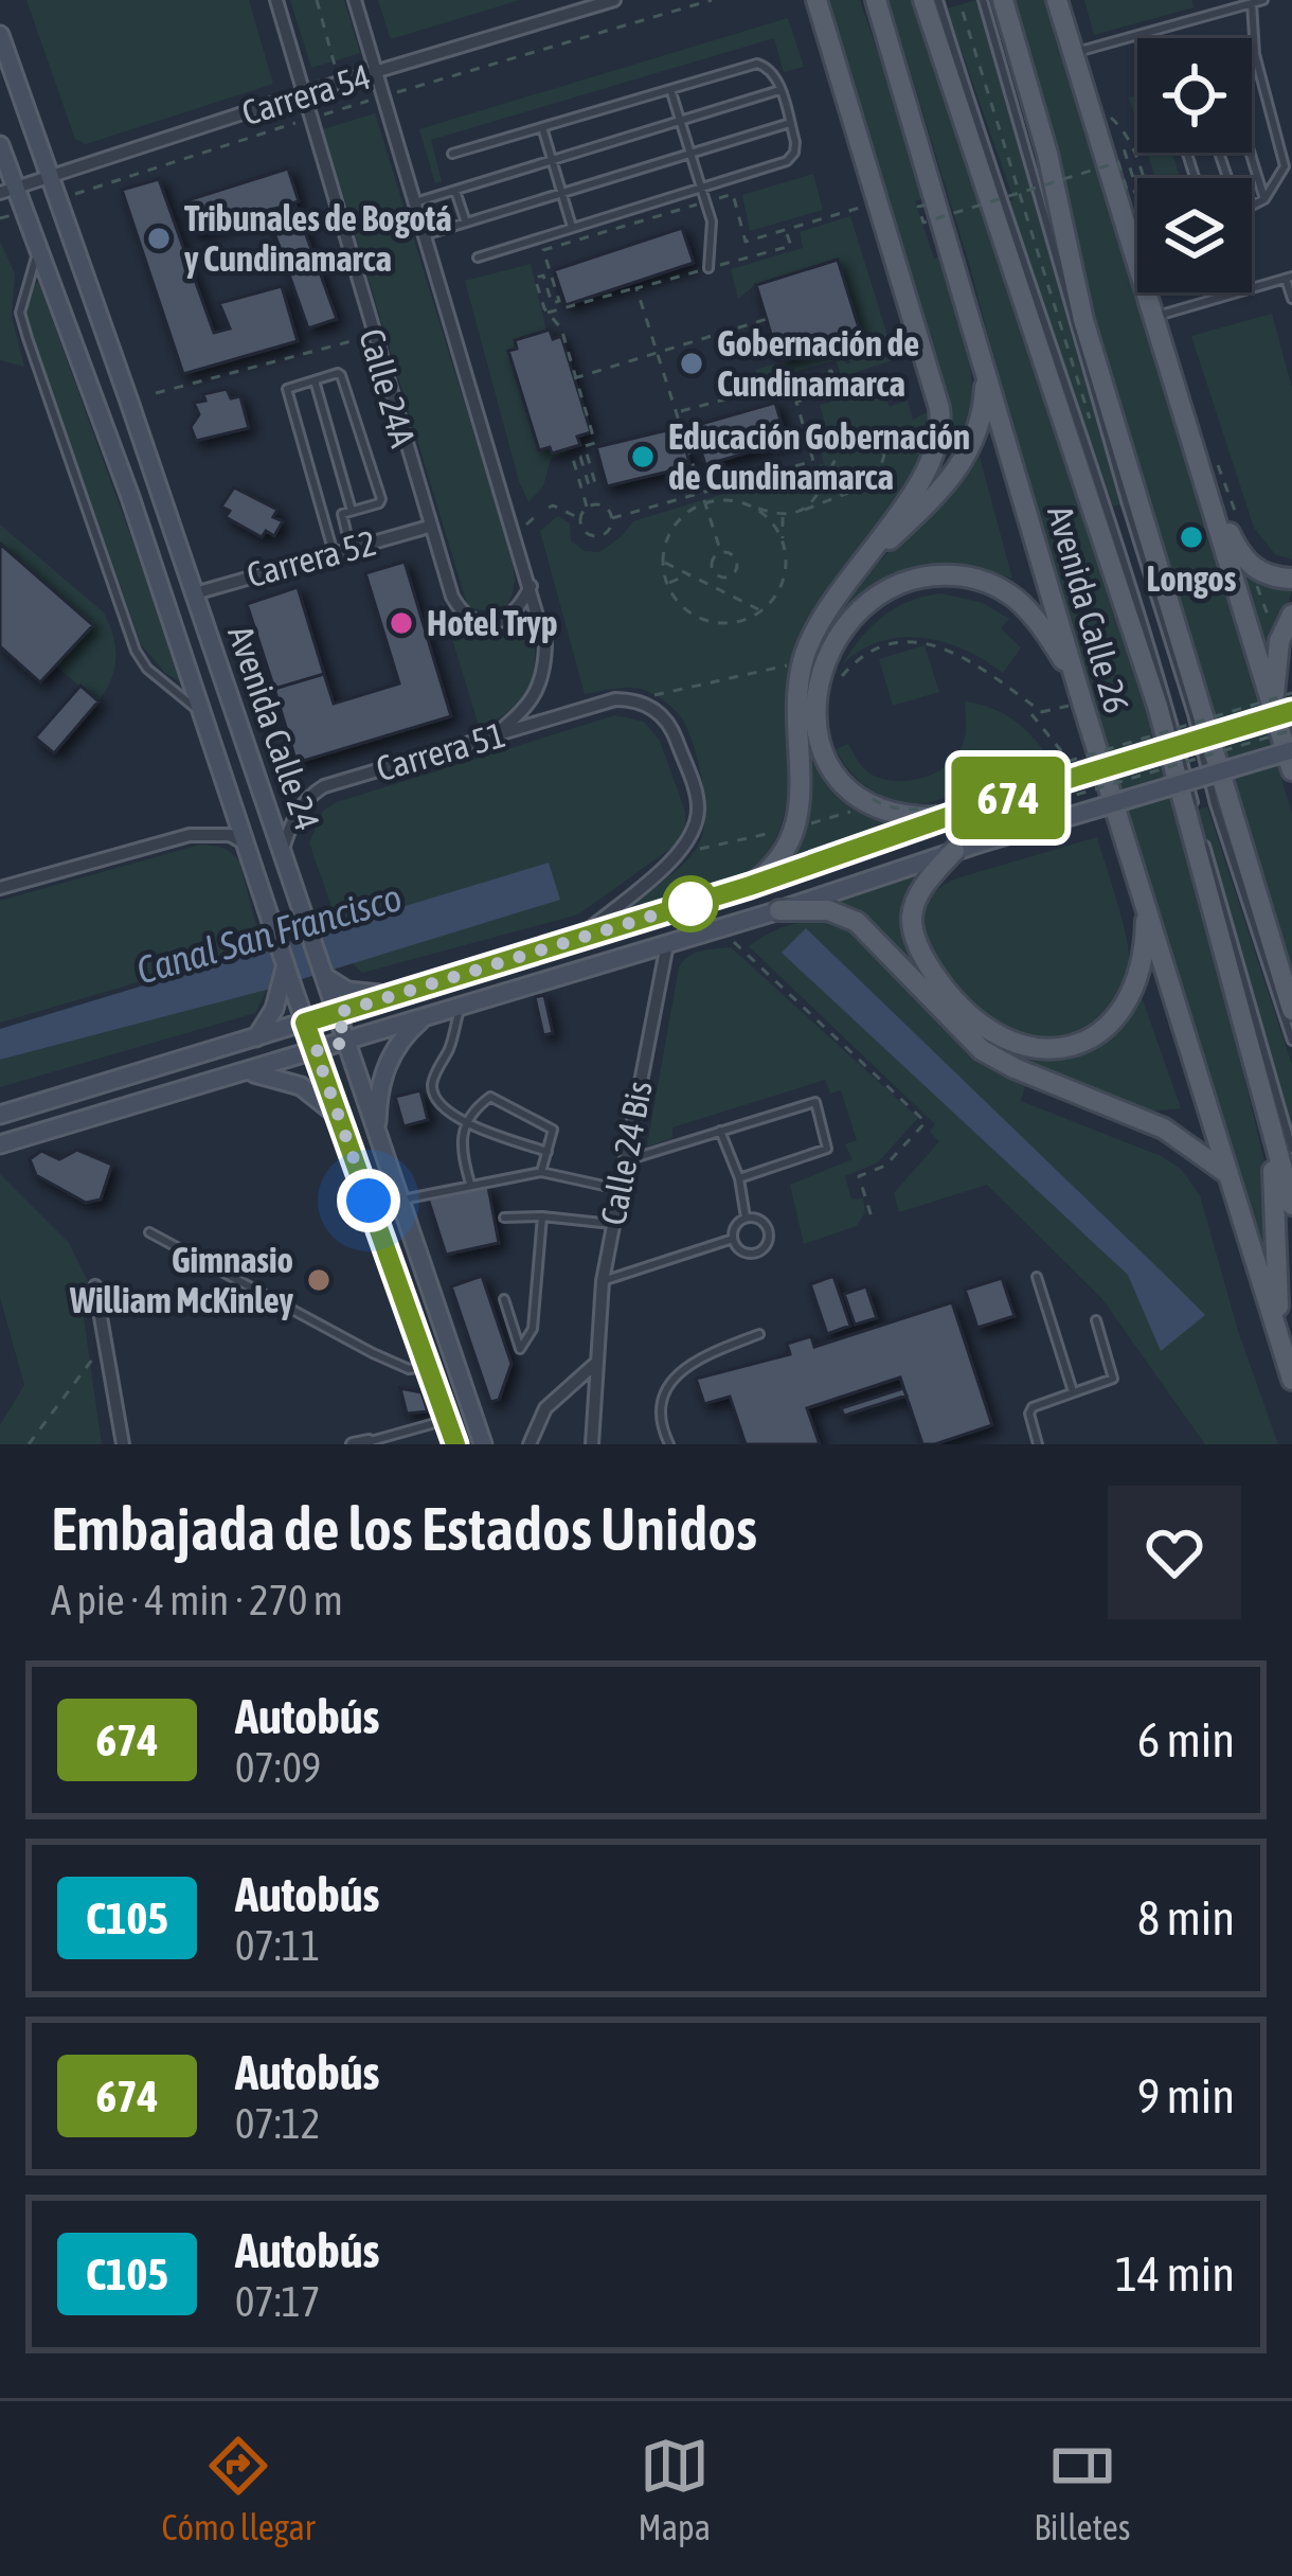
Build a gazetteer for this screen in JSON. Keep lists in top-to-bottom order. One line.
{"streets":{"main road":["Avenida Calle 26","Avenida Calle 24"],"street":["Carrera 54","Calle 24A","Carrera 52","Carrera 51","Calle 24 Bis"]},"crossings":[["Carrera 54","Calle 24A"],["Carrera 54","Avenida Calle 24"],["Calle 24A","Carrera 52"],["Carrera 52","Avenida Calle 24"],["Avenida Calle 24","Carrera 51"]],"water":["Canal San Francisco"],"places":["Tribunales de Bogotá y Cundinamarca","Gobernación de Cundinamarca","Educación Gobernación de Cundinamarca","Longos","Hotel Tryp","Gimnasio William McKinley"],"lines":["bus line 674"],"page":{"on_map":"674","heading":["Embajada de los Estados Unidos","A pie · 4 min · 270 m"],"list":[{"mark":"674","name":"Autobús","note":"07:09","value":"6 min"},{"mark":"C105","name":"Autobús","note":"07:11","value":"8 min"},{"mark":"674","name":"Autobús","note":"07:12","value":"9 min"},{"mark":"C105","name":"Autobús","note":"07:17","value":"14 min"}],"tabs":["Cómo llegar","Mapa","Billetes"]}}
